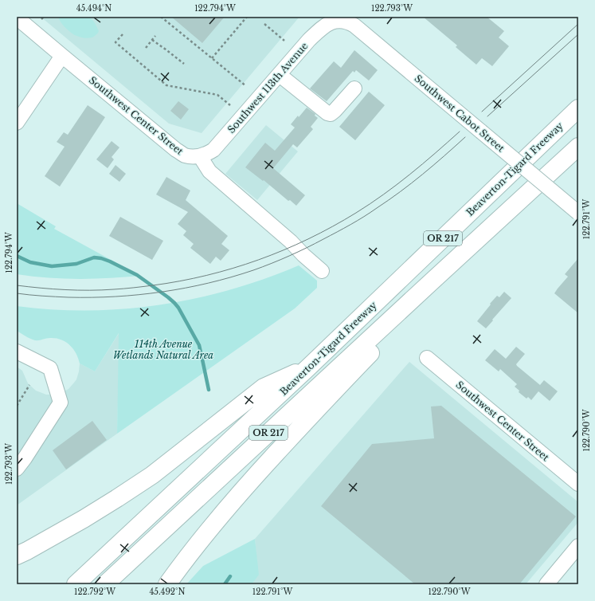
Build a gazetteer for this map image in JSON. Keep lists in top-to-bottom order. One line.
{"streets":{"highway":["Beaverton-Tigard Freeway","OR 217"],"street":["Southwest 113th Avenue","Southwest Cabot Street","Southwest Center Street"]},"crossings":[["Southwest 113th Avenue","Southwest Cabot Street"],["Southwest 113th Avenue","Southwest Center Street"]],"parks":["114th Avenue Wetlands Natural Area"],"coordinates":["45.494°N","122.794°W","122.793°W","122.791°W","122.790°W","122.792°W","45.492°N"]}
